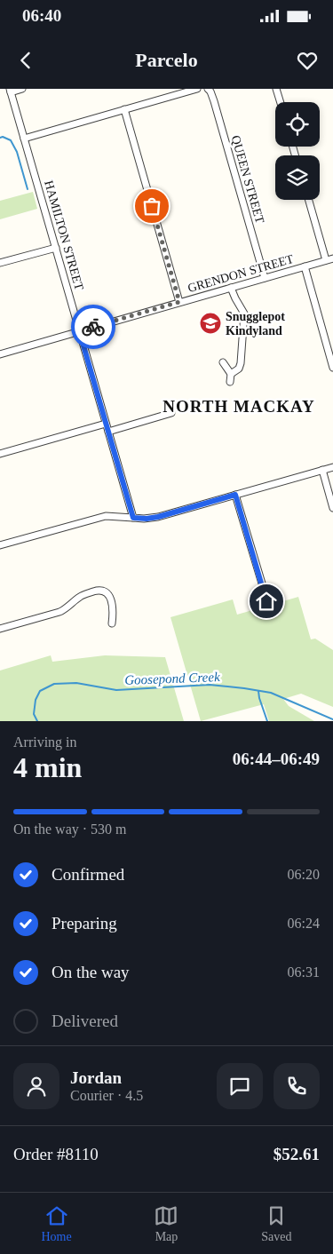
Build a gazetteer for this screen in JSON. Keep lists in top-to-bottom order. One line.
{"streets":{"street":["QUEEN STREET","HAMILTON STREET","GRENDON STREET"]},"crossings":[["QUEEN STREET","GRENDON STREET"],["HAMILTON STREET","GRENDON STREET"]],"districts":["NORTH MACKAY"],"water":["Goosepond Creek"],"places":{"school or university":["Snugglepot Kindyland"]},"page":{"status":"06:40","header":"Parcelo","heading":["4 min","Arriving in","06:44–06:49"],"panel":["Jordan","Courier · 4.5","Order #8110","$52.61"],"bar":"On the way · 530 m","list":[["Confirmed","06:20"],["Preparing","06:24"],["On the way","06:31"],"Delivered"],"tabs":["Home","Map","Saved"]}}
